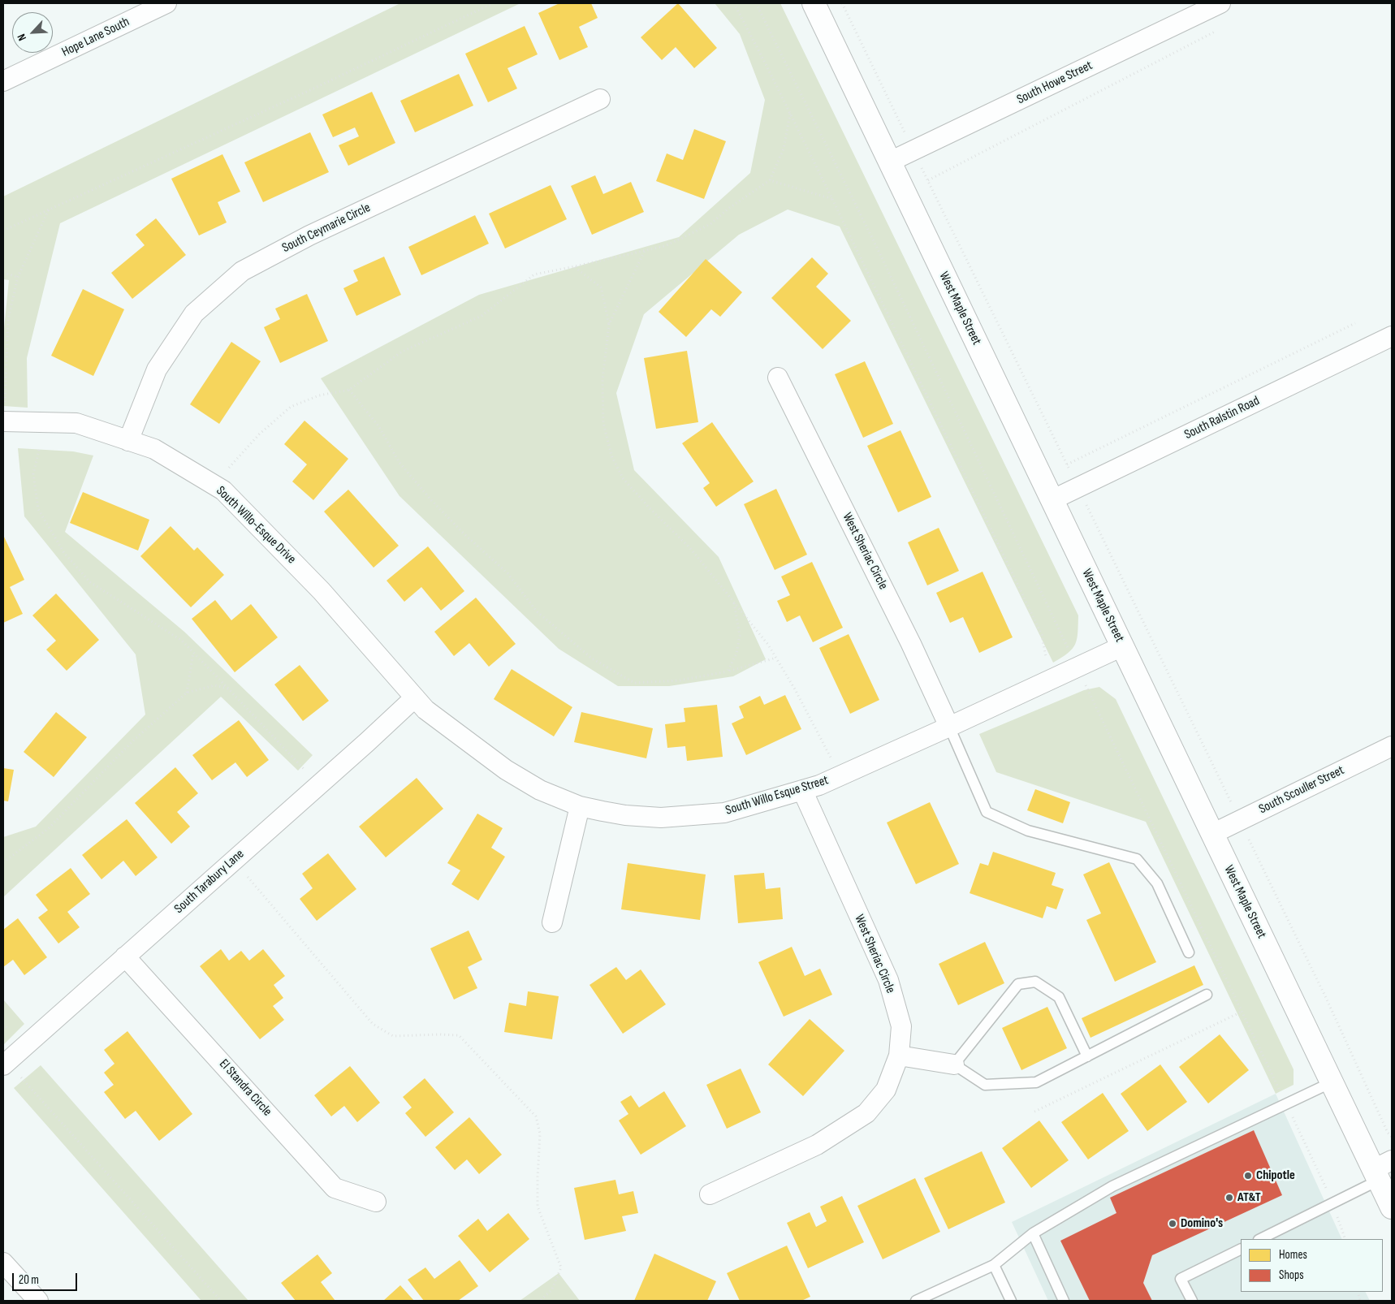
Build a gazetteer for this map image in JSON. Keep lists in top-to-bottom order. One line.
{"streets":{"main road":["West Maple Street"],"street":["Hope Lane South","South Howe Street","South Ceymarie Circle","South Ralstin Road","South Willo-Esque Drive","West Sheriac Circle","South Scouller Street","South Willo Esque Street","South Tarabury Lane","El Standra Circle"]},"crossings":[["South Howe Street","West Maple Street"],["South Ceymarie Circle","South Willo-Esque Drive"],["West Maple Street","South Ralstin Road"],["West Maple Street","South Scouller Street"],["West Maple Street","South Willo Esque Street"],["South Willo-Esque Drive","South Willo Esque Street"],["South Willo-Esque Drive","South Tarabury Lane"],["West Sheriac Circle","South Willo Esque Street"],["South Willo Esque Street","South Tarabury Lane"],["South Tarabury Lane","El Standra Circle"]],"places":["Chipotle","AT&T","Domino's"],"legend":["Homes","Shops"],"scale_bar":"20 m","north":"bottom left"}
